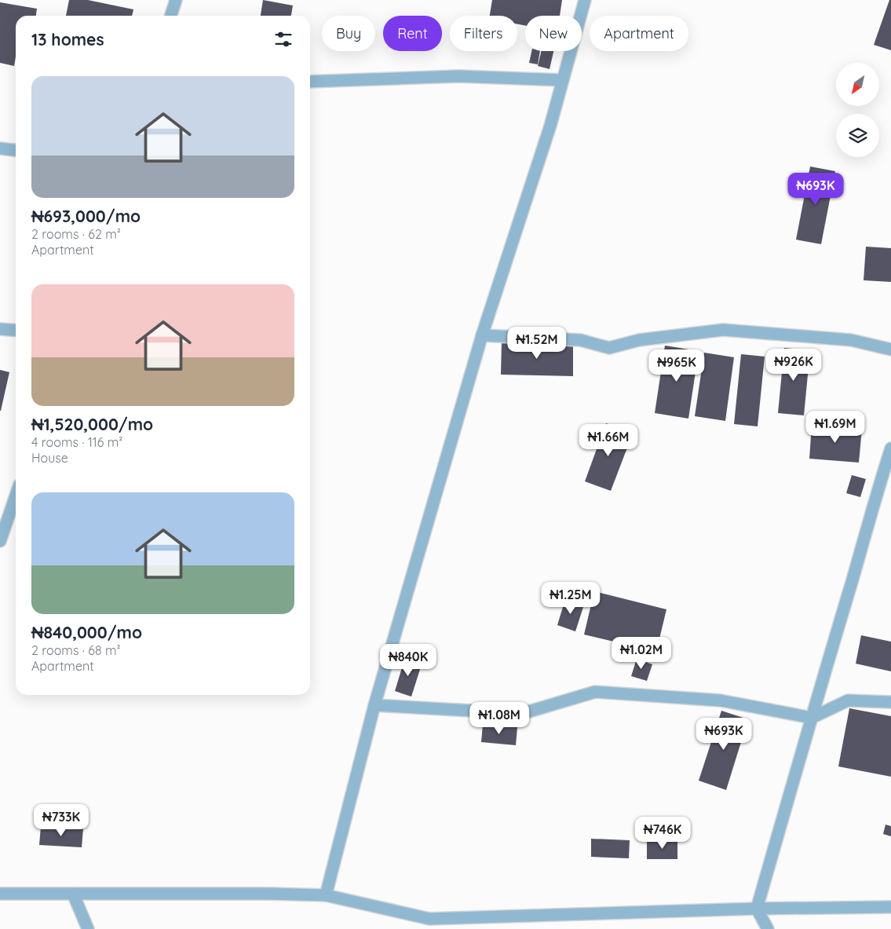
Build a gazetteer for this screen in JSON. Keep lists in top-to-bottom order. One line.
{"north":"bottom left","page":{"chip":["Buy","Rent","Filters","New","Apartment"],"heading":"13 homes","list":[{"name":"₦693,000/mo","note":"2 rooms · 62 m² · Apartment"},{"name":"₦1,520,000/mo","note":"4 rooms · 116 m² · House"},{"name":"₦840,000/mo","note":"2 rooms · 68 m² · Apartment"}],"price":["₦693K","₦1.52M","₦926K","₦965K","₦1.69M","₦1.66M","₦1.25M","₦1.02M","₦840K","₦1.08M","₦693K","₦733K","₦746K"]}}
